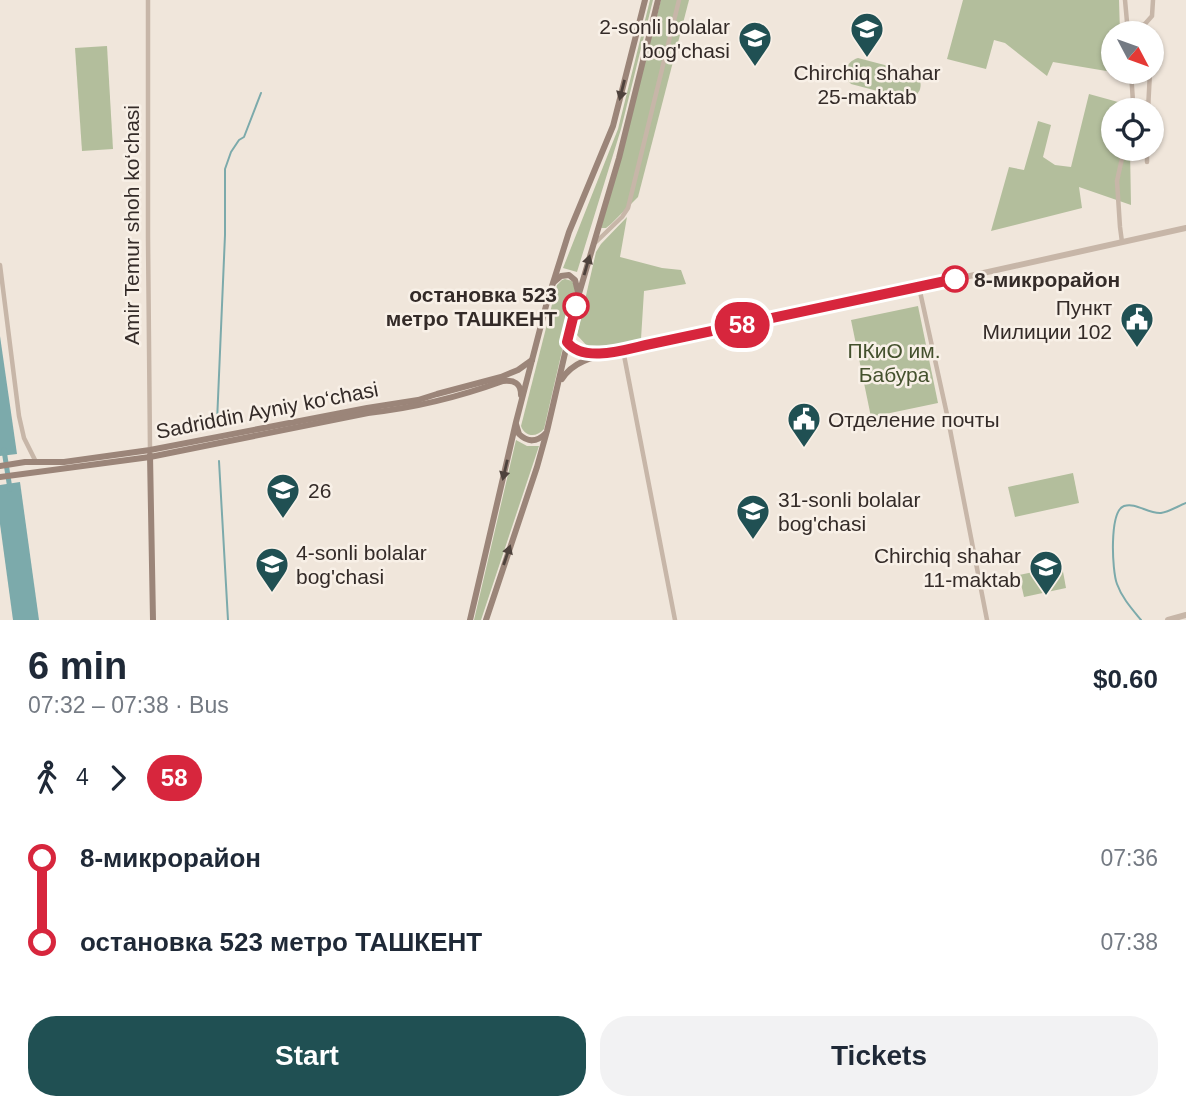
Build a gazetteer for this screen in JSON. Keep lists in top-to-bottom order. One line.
{"streets":{"main road":["Amir Temur shoh ko‘chasi","Sadriddin Ayniy ko‘chasi"]},"crossings":[["Amir Temur shoh ko‘chasi","Sadriddin Ayniy ko‘chasi"]],"parks":["ПКиО им. Бабура"],"places":{"school or university":["Chirchiq shahar 25-maktab","2-sonli bolalar bog'chasi","26","31-sonli bolalar bog'chasi","4-sonli bolalar bog'chasi","Chirchiq shahar 11-maktab"],"other":["8-микрорайон","остановка 523 метро ТАШКЕНТ"],"public building":["Пункт Милиции 102","Отделение почты"]},"lines":["bus line 58"],"north":"bottom right","page":{"on_map":"58","heading":["6 min","07:32 – 07:38 · Bus","$0.60"],"legs":["4","58"],"list":[{"name":"8-микрорайон","value":"07:36"},{"name":"остановка 523 метро ТАШКЕНТ","value":"07:38"}],"buttons":["Start","Tickets"]}}
